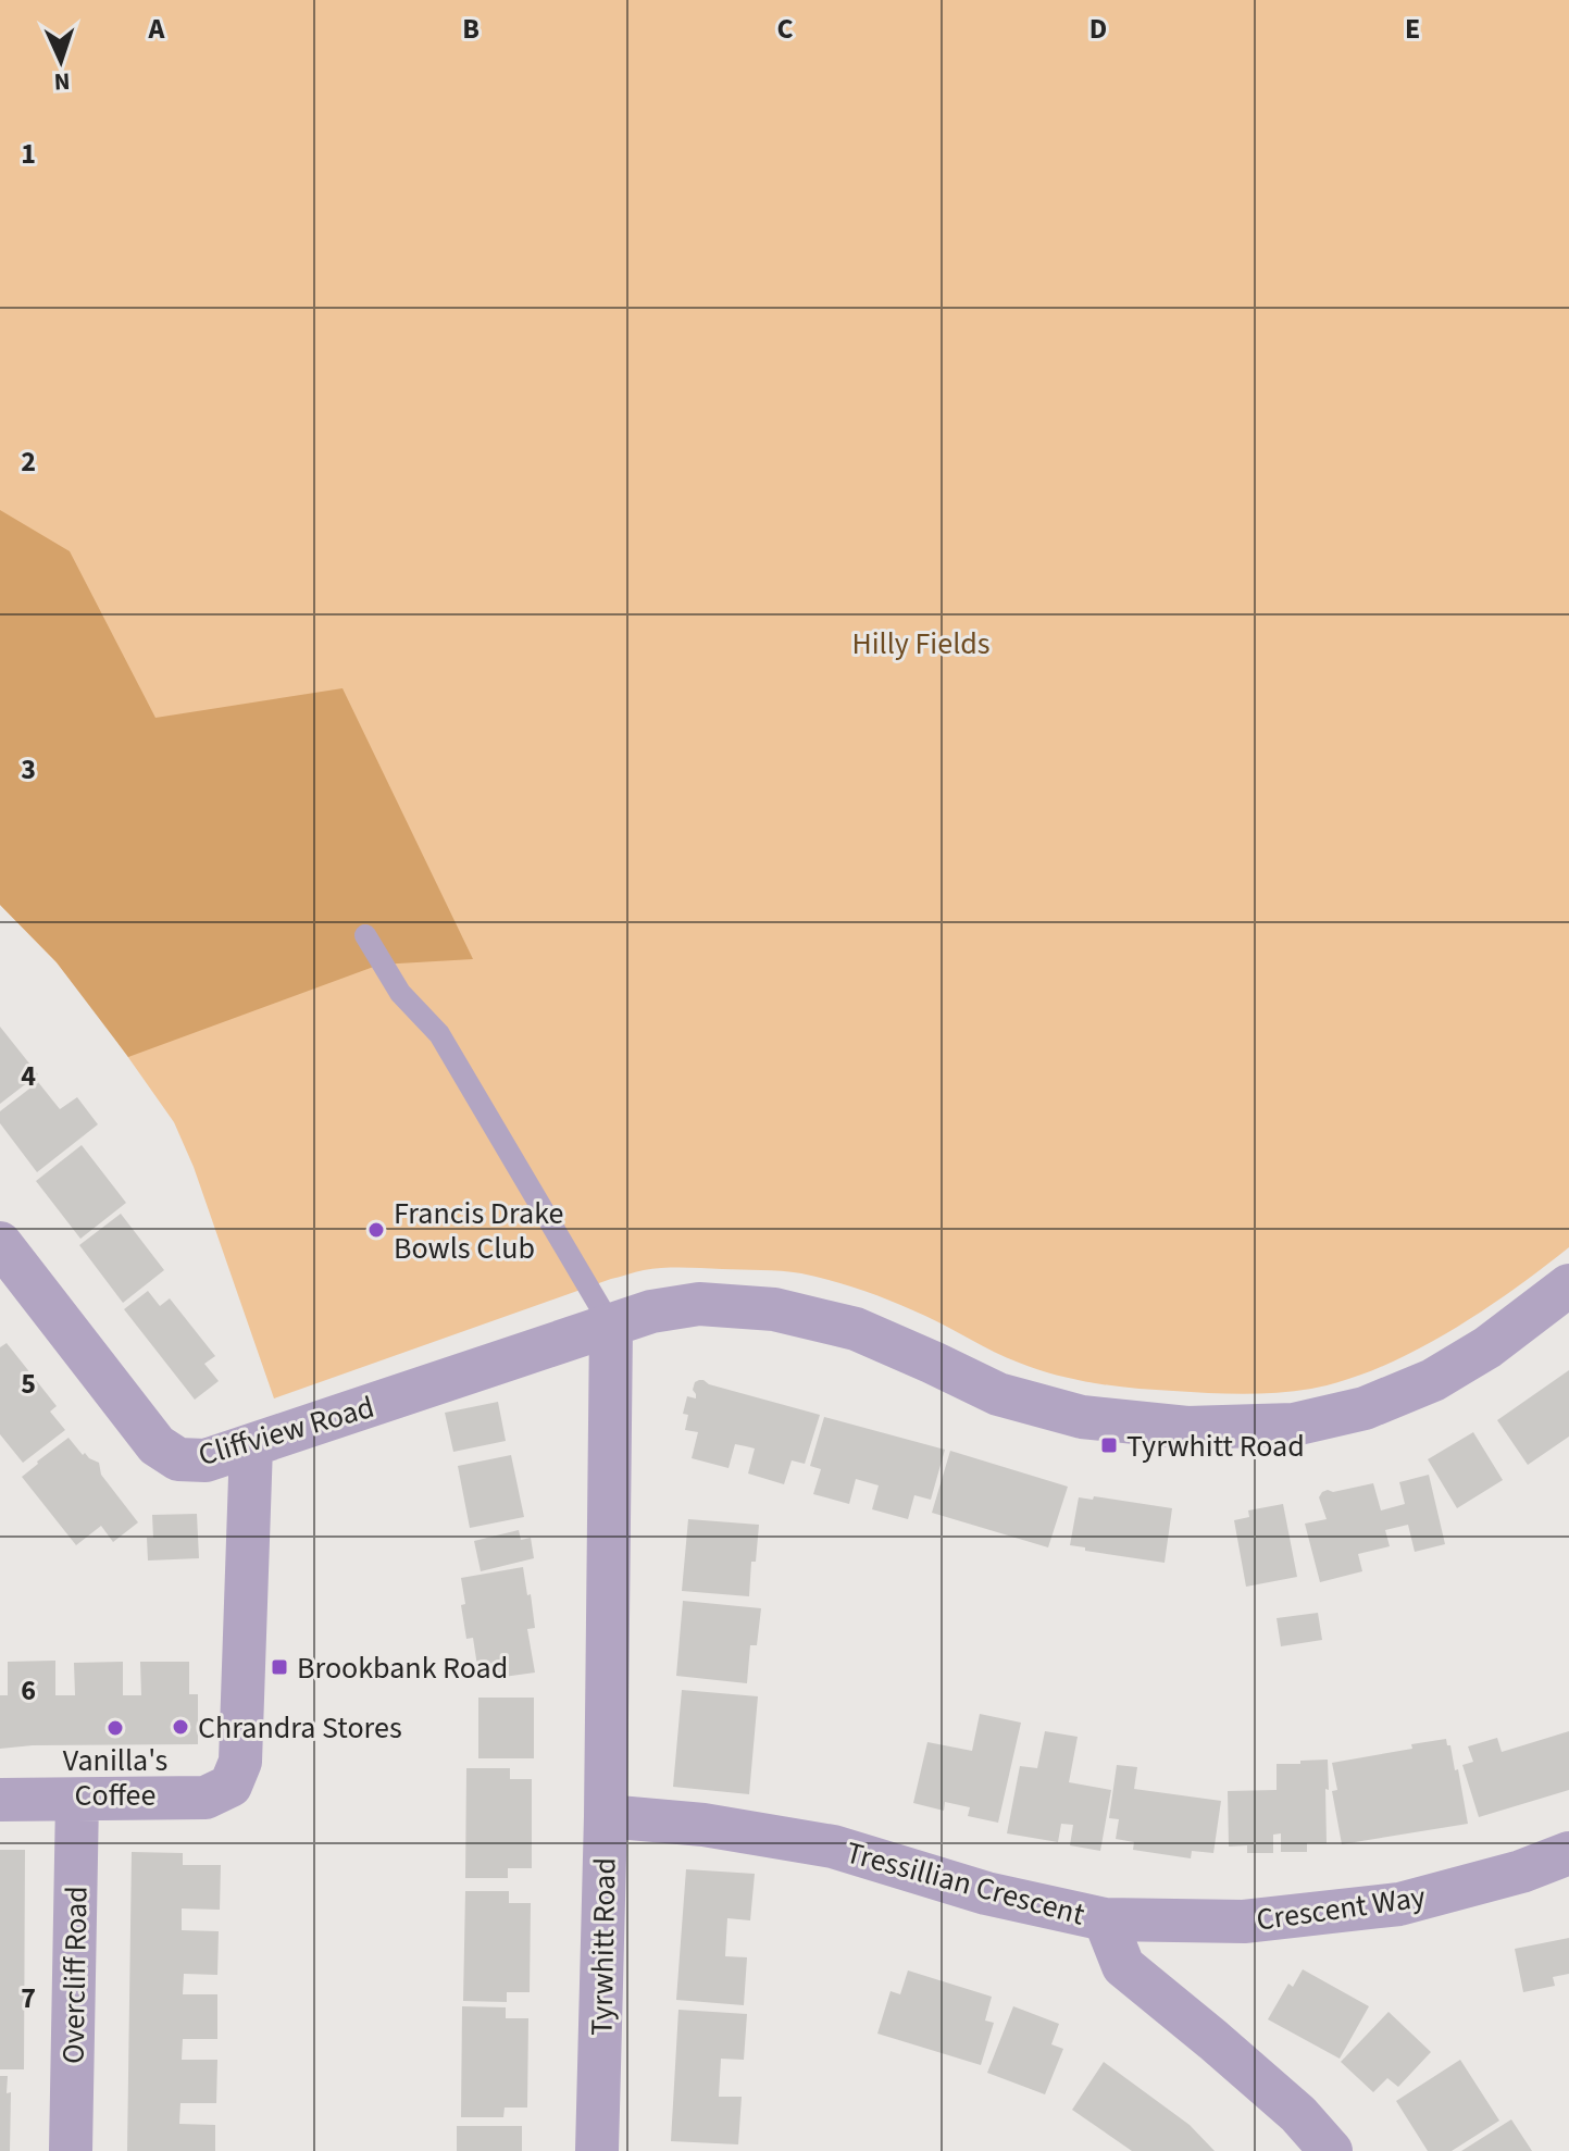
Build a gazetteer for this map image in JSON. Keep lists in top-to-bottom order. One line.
{"streets":{"street":["Cliffview Road","Tressillian Crescent","Crescent Way","Tyrwhitt Road","Overcliff Road"]},"crossings":[["Cliffview Road","Tyrwhitt Road"],["Tressillian Crescent","Crescent Way"],["Tressillian Crescent","Tyrwhitt Road"]],"parks":["Hilly Fields"],"places":{"other":["Francis Drake Bowls Club","Chrandra Stores","Vanilla's Coffee"],"transit":["Tyrwhitt Road","Brookbank Road"]},"north":"bottom","grid":{"columns":["A","B","C","D","E"],"rows":["1","2","3","4","5","6","7"]}}
